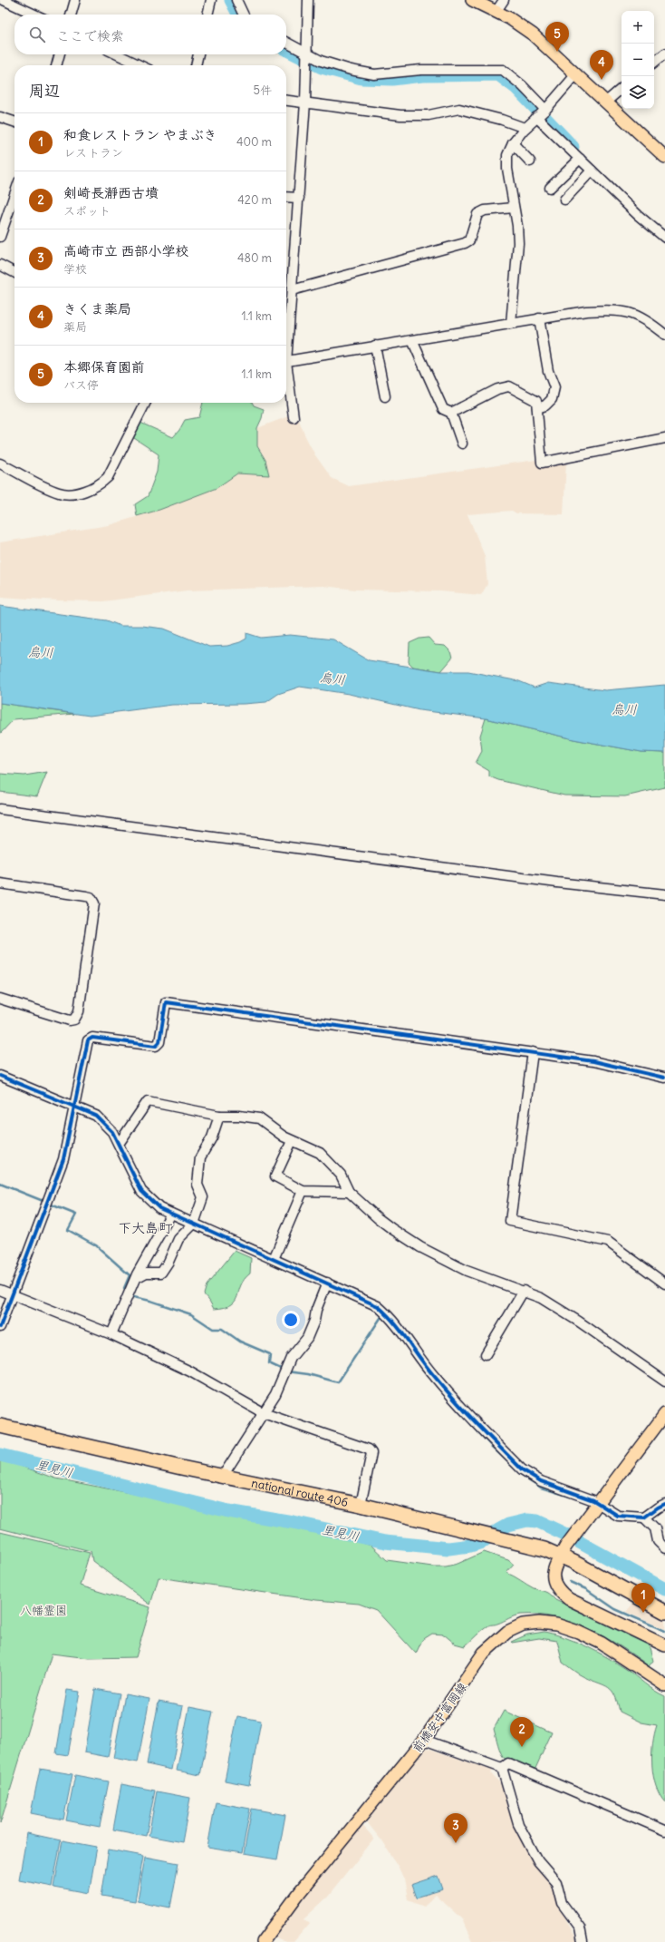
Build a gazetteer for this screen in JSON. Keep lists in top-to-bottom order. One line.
{"streets":{"highway":["national route 406"],"main road":["前橋安中富岡線"]},"districts":["下大島町"],"water":["烏川","里見川"],"parks":["八幡霊園"],"page":{"map_buttons":["+","−"],"search":"ここで検索","pins":["5","4","1","2","3"],"heading":["周辺","5件"],"list":[{"mark":"1","name":"和食レストラン やまぶき","note":"レストラン","value":"400 m"},{"mark":"2","name":"剣崎長瀞西古墳","note":"スポット","value":"420 m"},{"mark":"3","name":"高崎市立 西部小学校","note":"学校","value":"480 m"},{"mark":"4","name":"きくま薬局","note":"薬局","value":"1.1 km"},{"mark":"5","name":"本郷保育園前","note":"バス停","value":"1.1 km"}]}}
